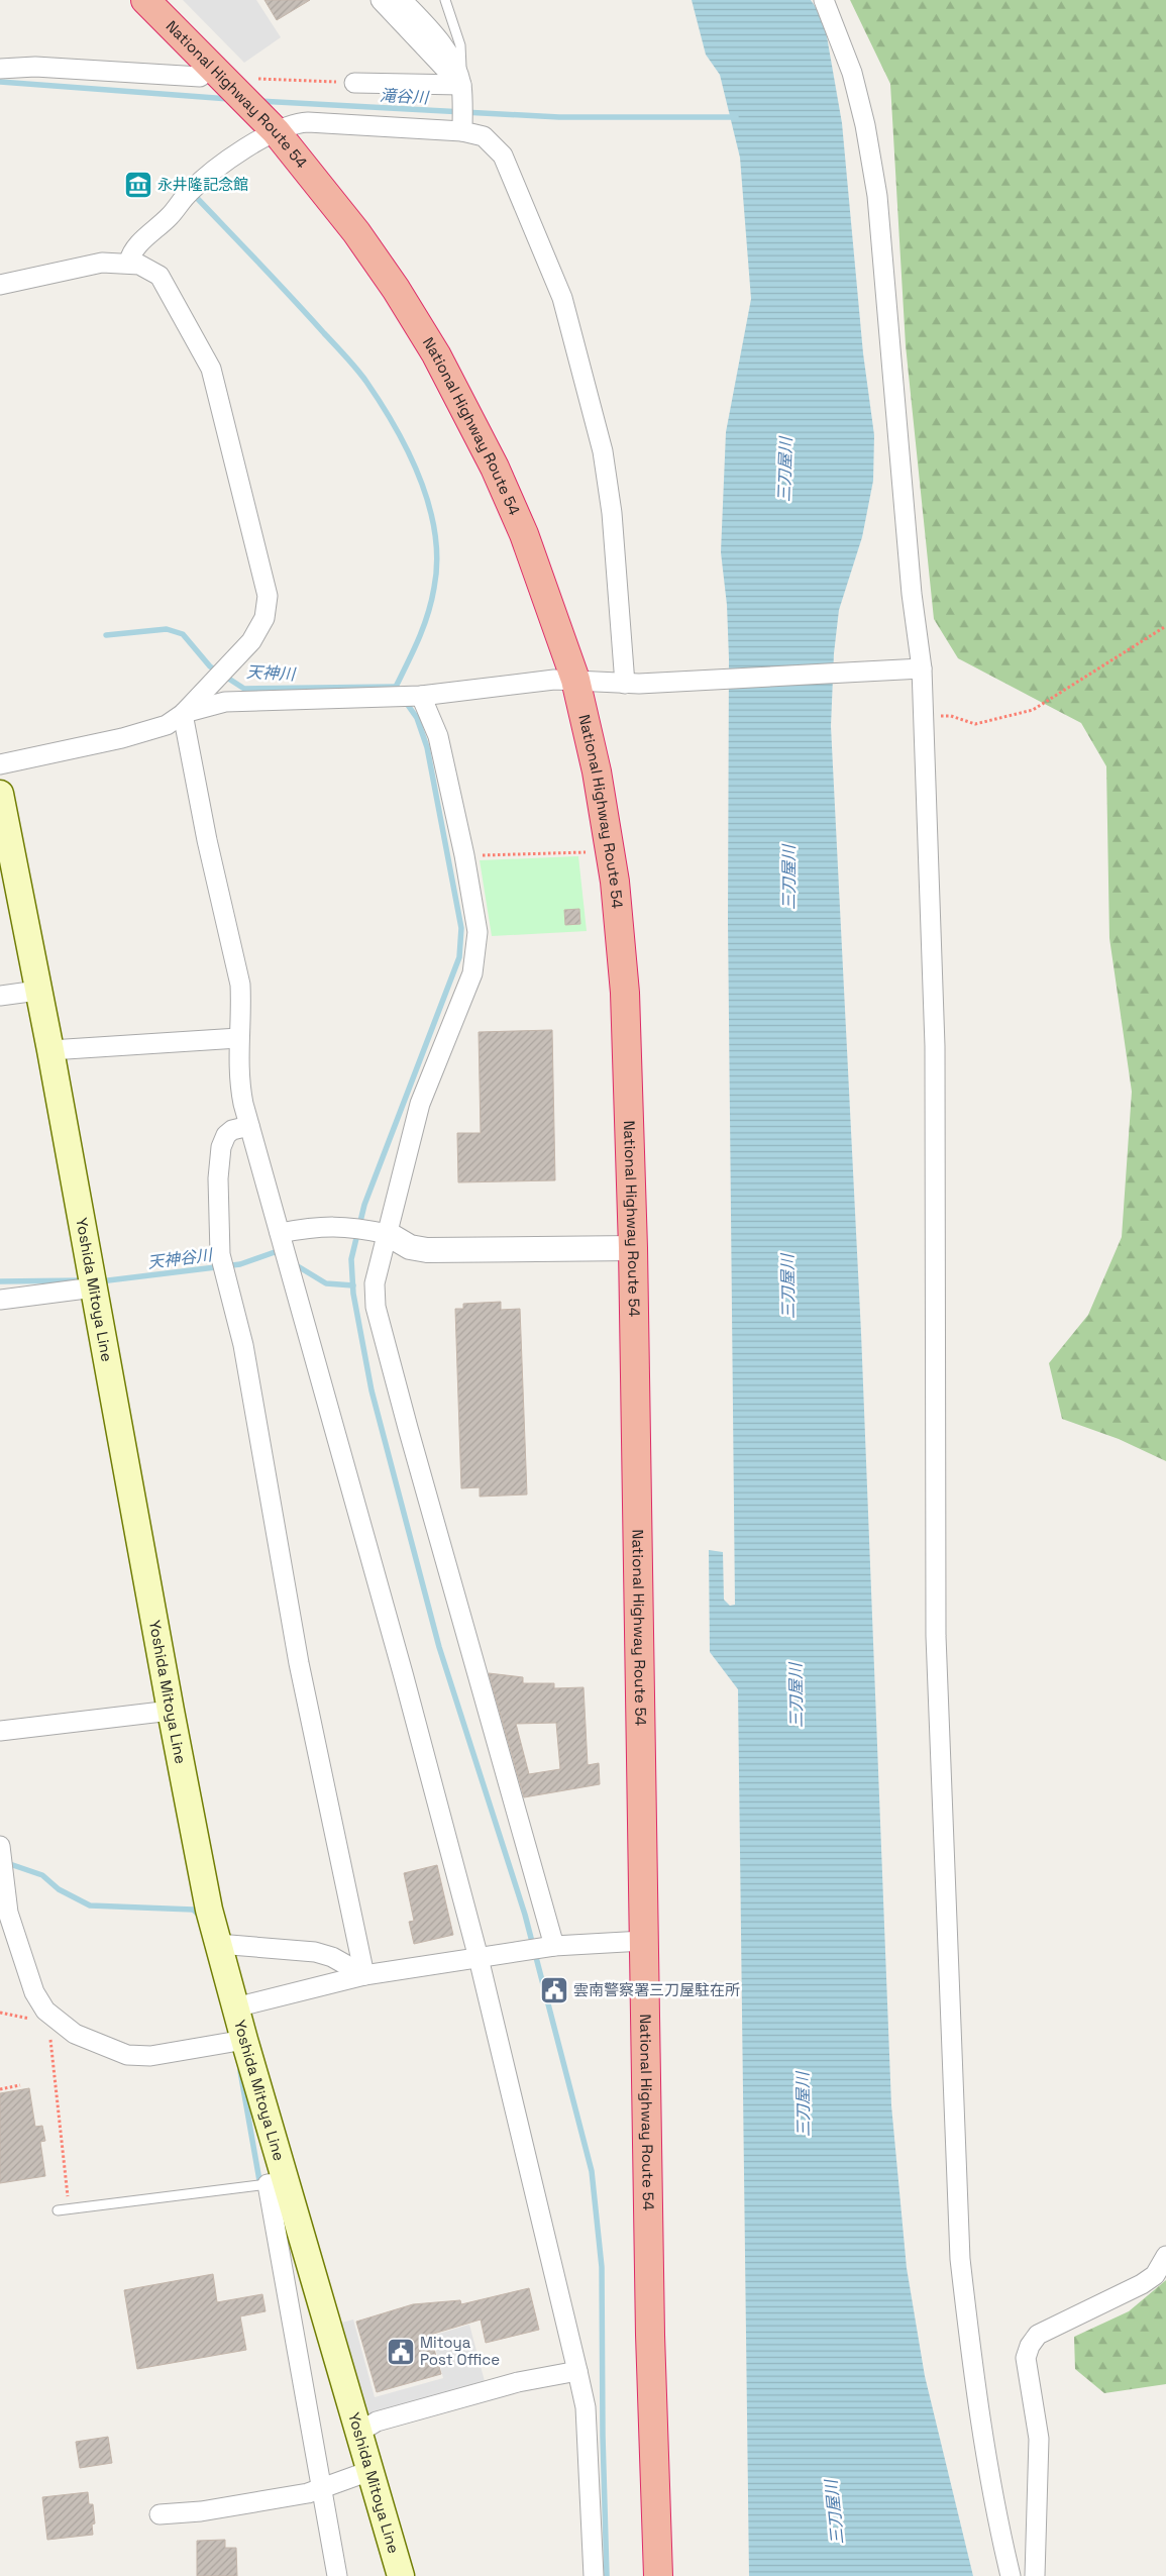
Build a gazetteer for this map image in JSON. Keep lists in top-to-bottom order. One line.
{"streets":{"highway":["National Highway Route 54"],"main road":["Yoshida Mitoya Line"]},"water":["滝谷川","三刀屋川","天神川","天神谷川"],"places":{"museum":["永井隆記念館"],"public building":["雲南警察署三刀屋駐在所","Mitoya Post Office"]}}
